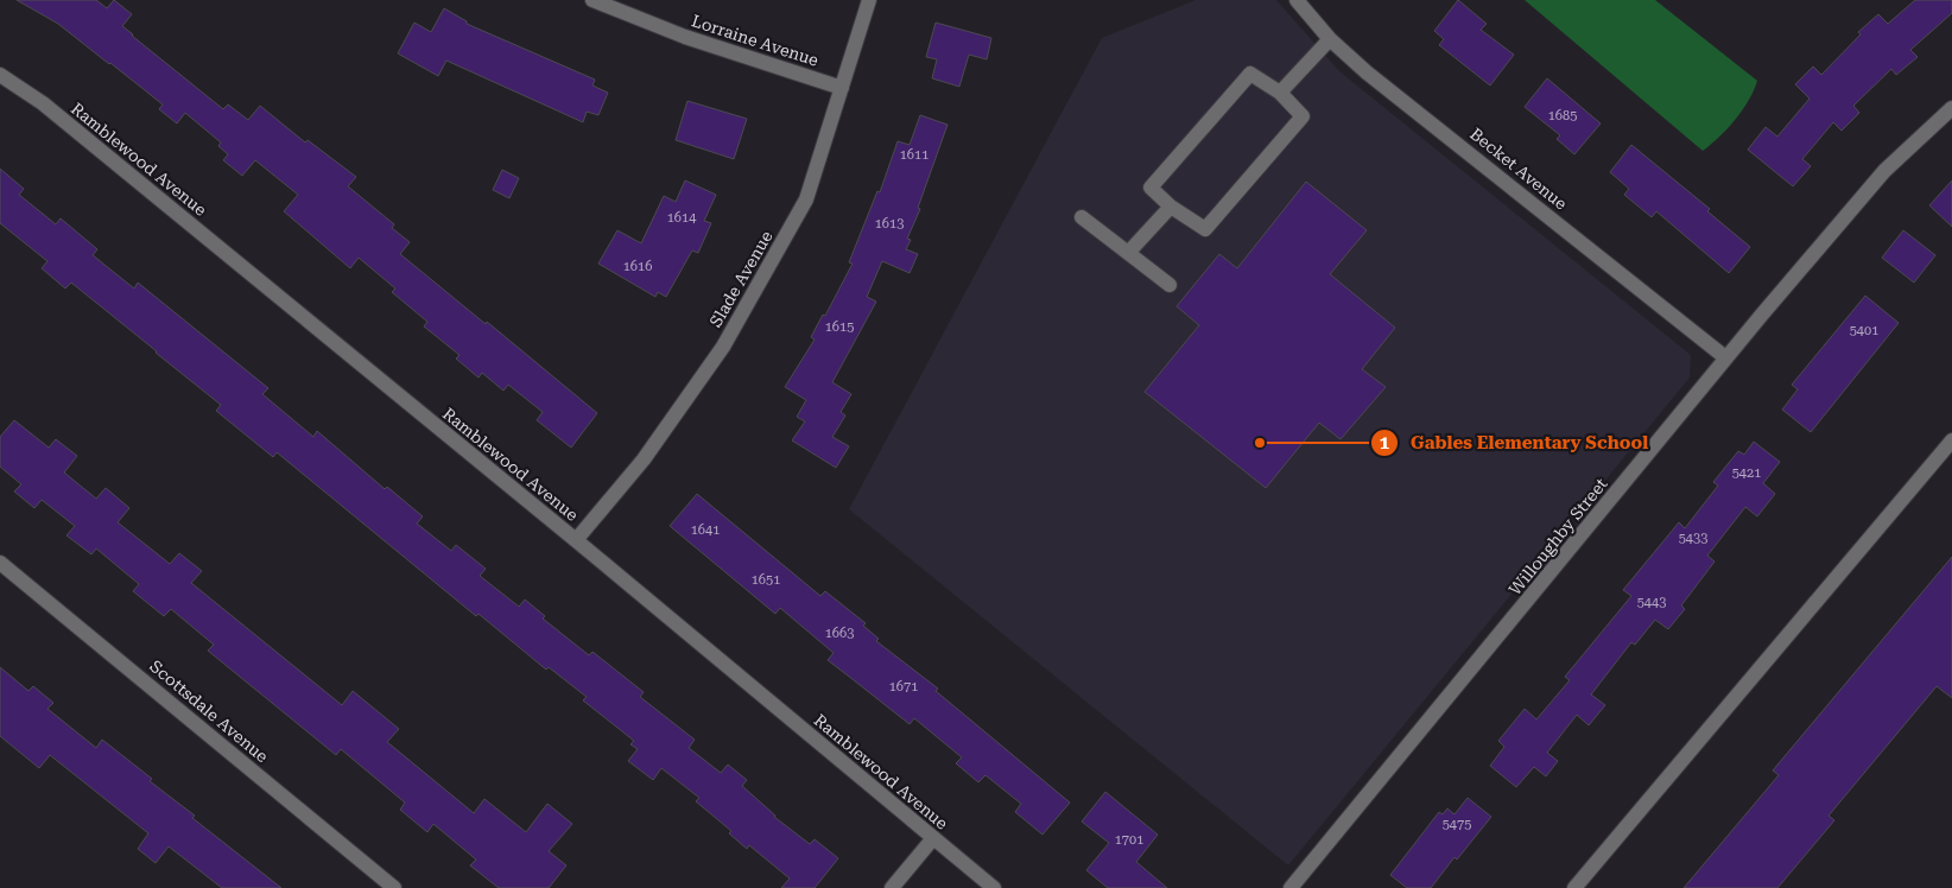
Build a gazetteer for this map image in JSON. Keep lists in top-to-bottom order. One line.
{"streets":{"street":["Lorraine Avenue","Ramblewood Avenue","Becket Avenue","Slade Avenue","Willoughby Street","Scottsdale Avenue"]},"crossings":[["Lorraine Avenue","Slade Avenue"],["Ramblewood Avenue","Slade Avenue"],["Becket Avenue","Willoughby Street"]],"places":["Gables Elementary School"],"house_numbers":["1685","1611","1614","1613","1616","1615","5401","5421","1641","5433","1651","5443","1663","1671","5475","1701"]}
